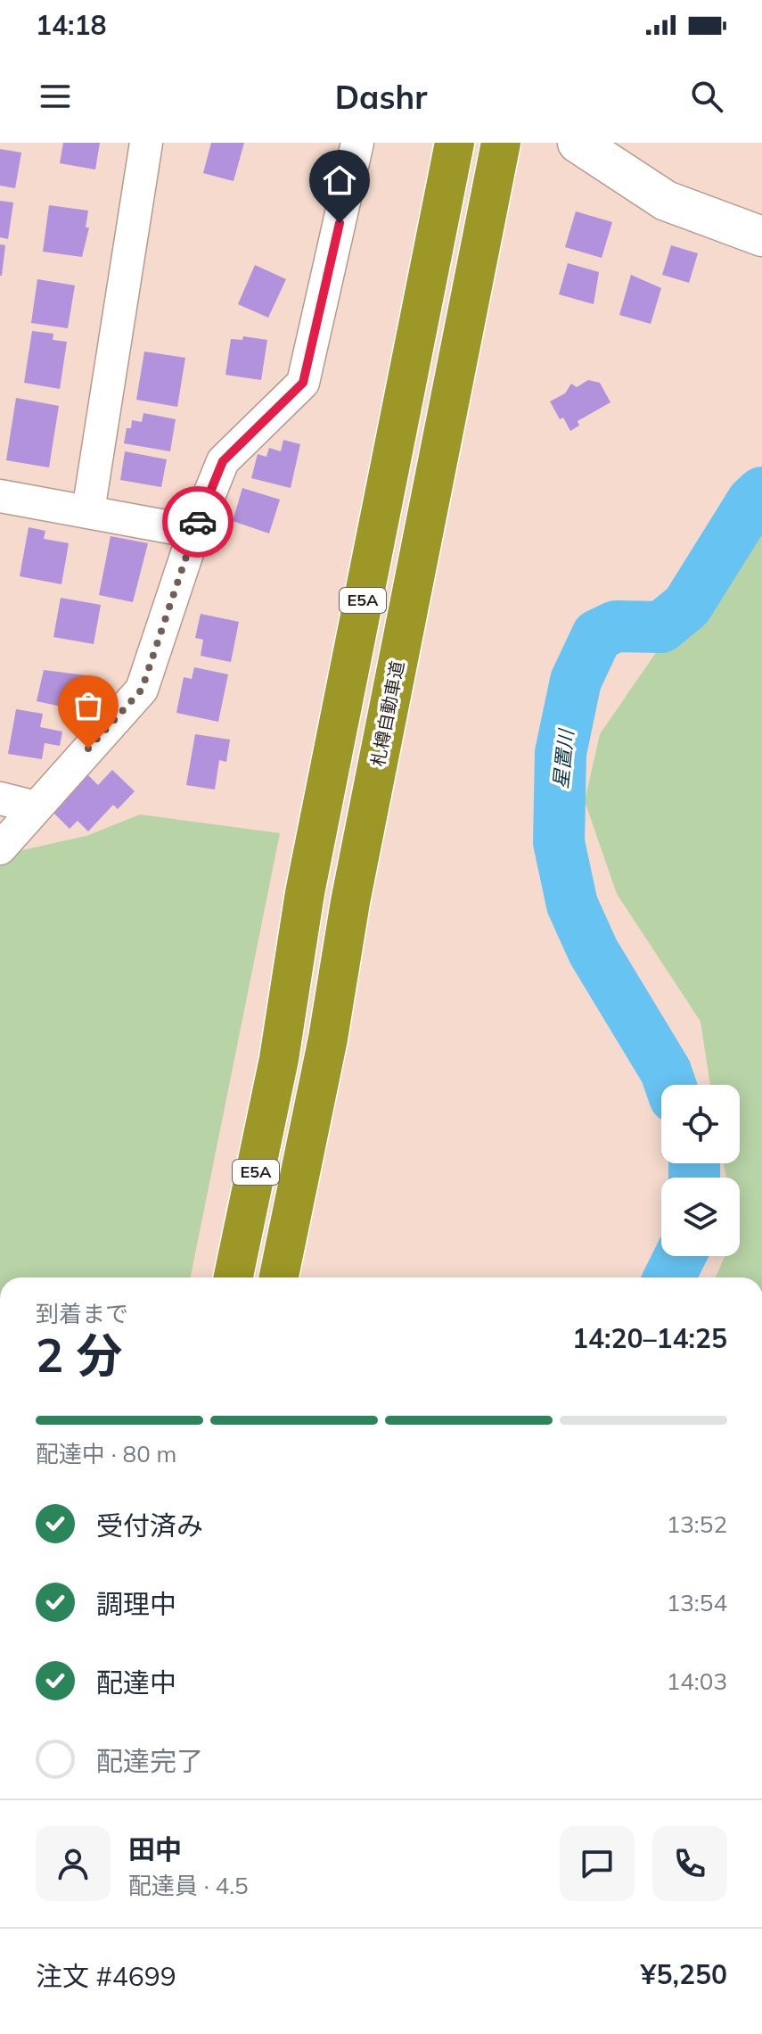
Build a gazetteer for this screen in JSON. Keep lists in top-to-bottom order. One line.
{"streets":{"highway":["E5A","札樽自動車道"]},"water":["星置川"],"page":{"status":"14:18","header":"Dashr","heading":["2 分","到着まで","14:20–14:25"],"panel":["田中","配達員 · 4.5","注文 #4699","¥5,250"],"bar":"配達中 · 80 m","list":[["受付済み","13:52"],["調理中","13:54"],["配達中","14:03"],"配達完了"]}}
